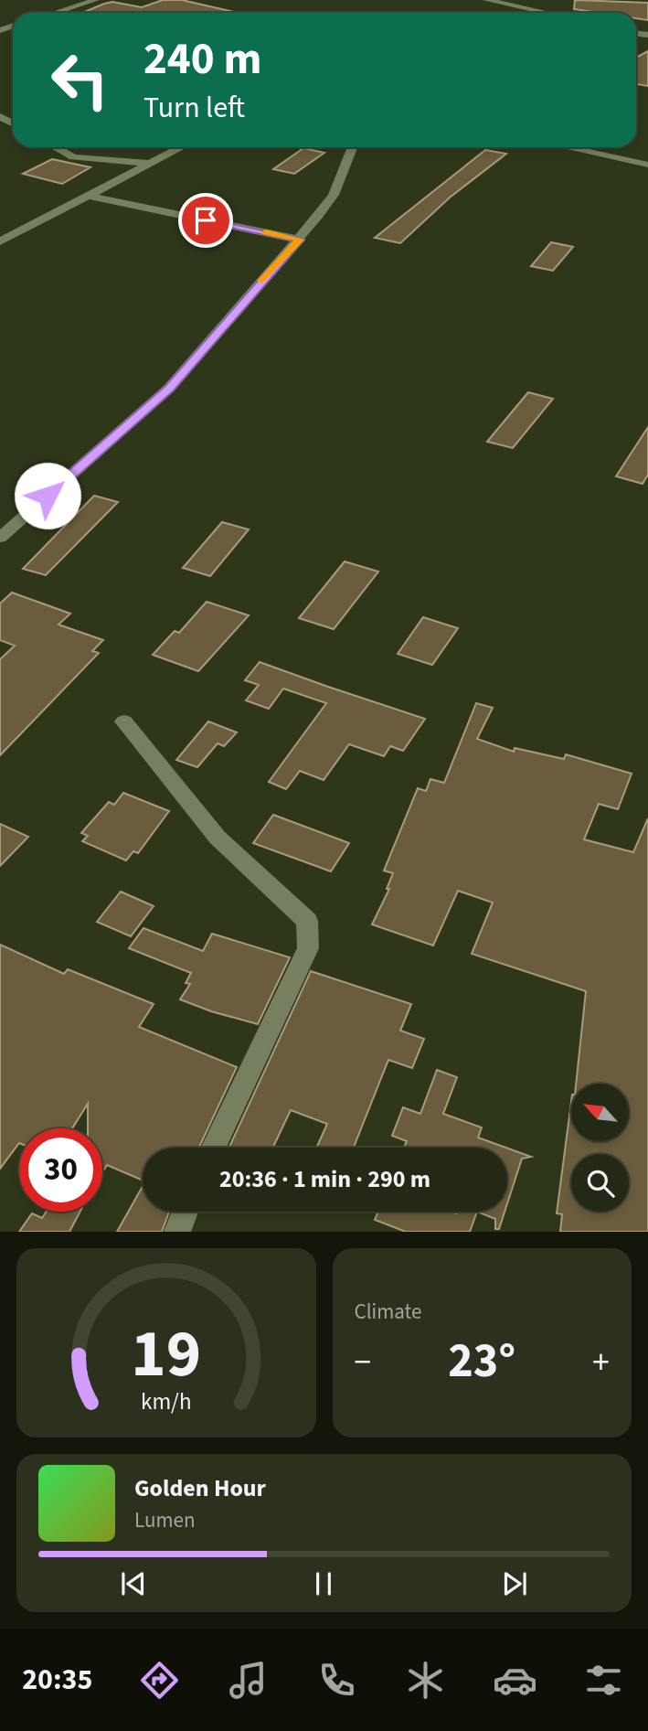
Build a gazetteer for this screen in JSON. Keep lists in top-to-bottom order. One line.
{"north":"top left","page":{"turn":["240 m","Turn left"],"limit":"30","trip":"20:36 · 1 min · 290 m","tile":"Climate","heat":["−","23°","+"],"song":["Golden Hour","Lumen"],"tabs":"20:35","gauge":["19","km/h"]}}
